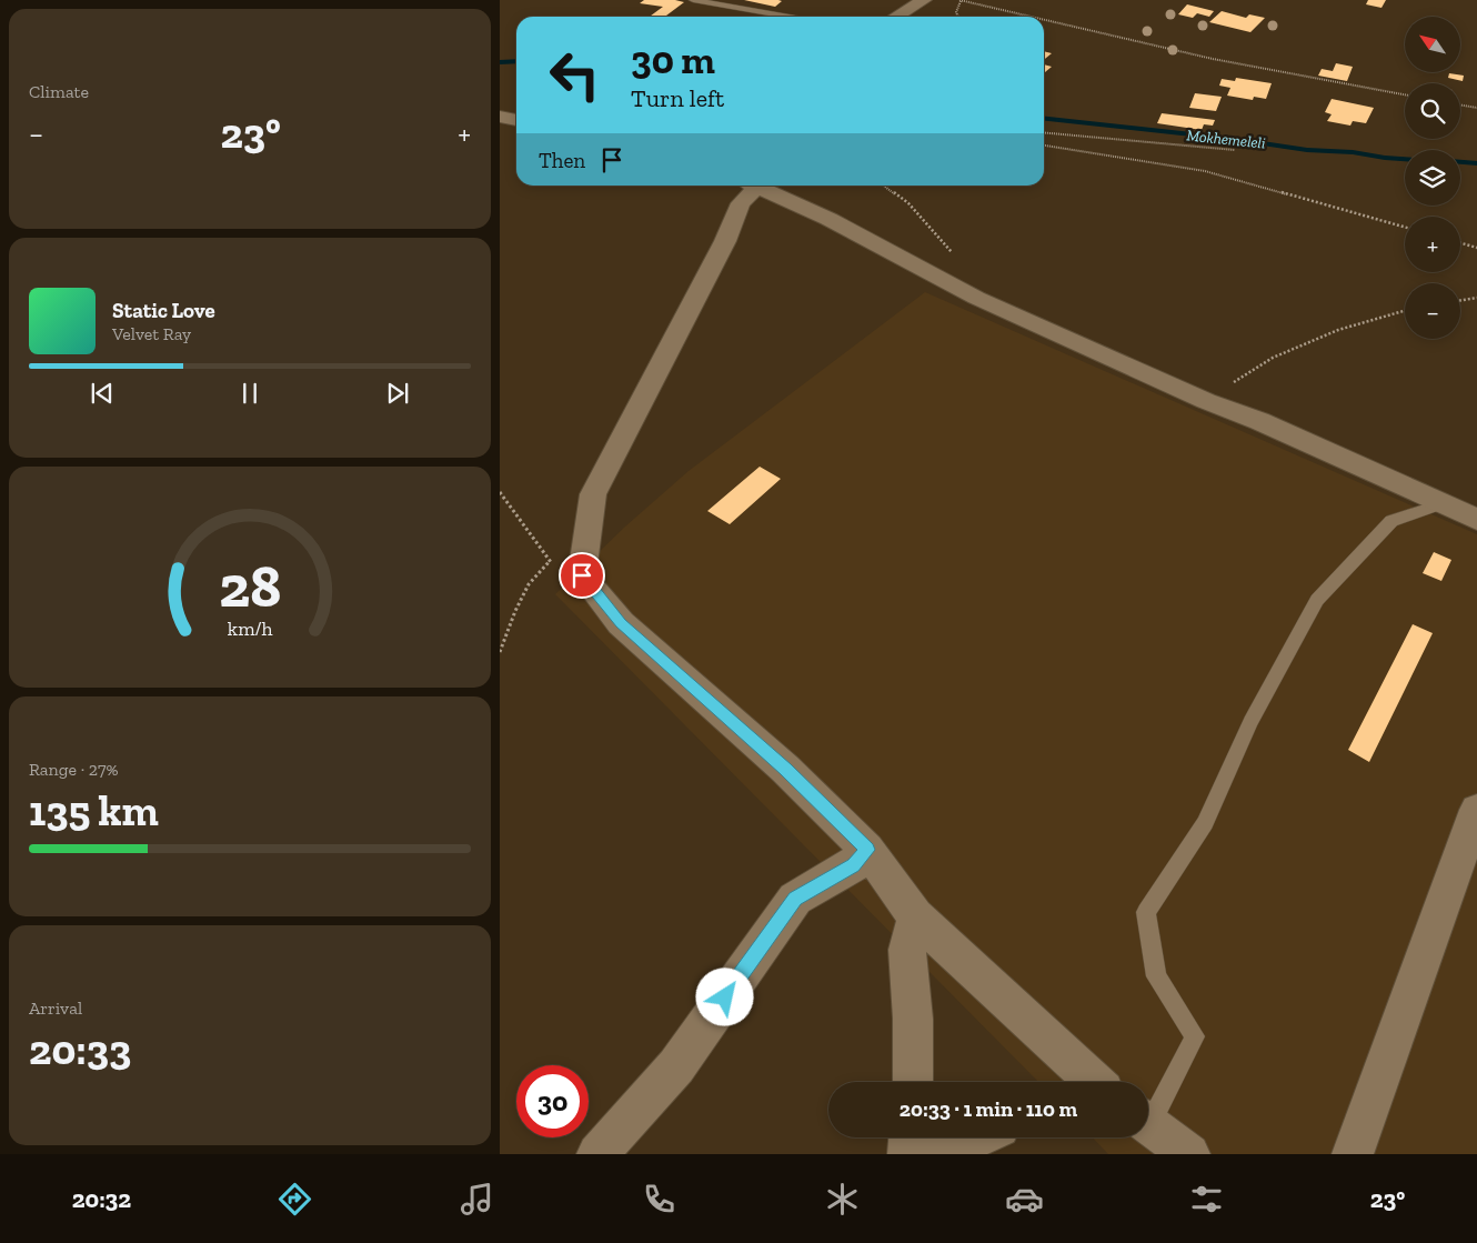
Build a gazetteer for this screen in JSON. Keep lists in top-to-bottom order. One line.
{"water":["Mokhemeleli"],"north":"top left","page":{"tile":["Climate",["Range · 27%","135 km"],["Arrival","20:33"]],"map_buttons":["+","−"],"turn":["30 m","Turn left"],"heat":["−","23°","+"],"then":"Then","song":["Static Love","Velvet Ray"],"limit":"30","trip":"20:33 · 1 min · 110 m","tabs":["20:32","23°"],"gauge":["28","km/h"]}}
